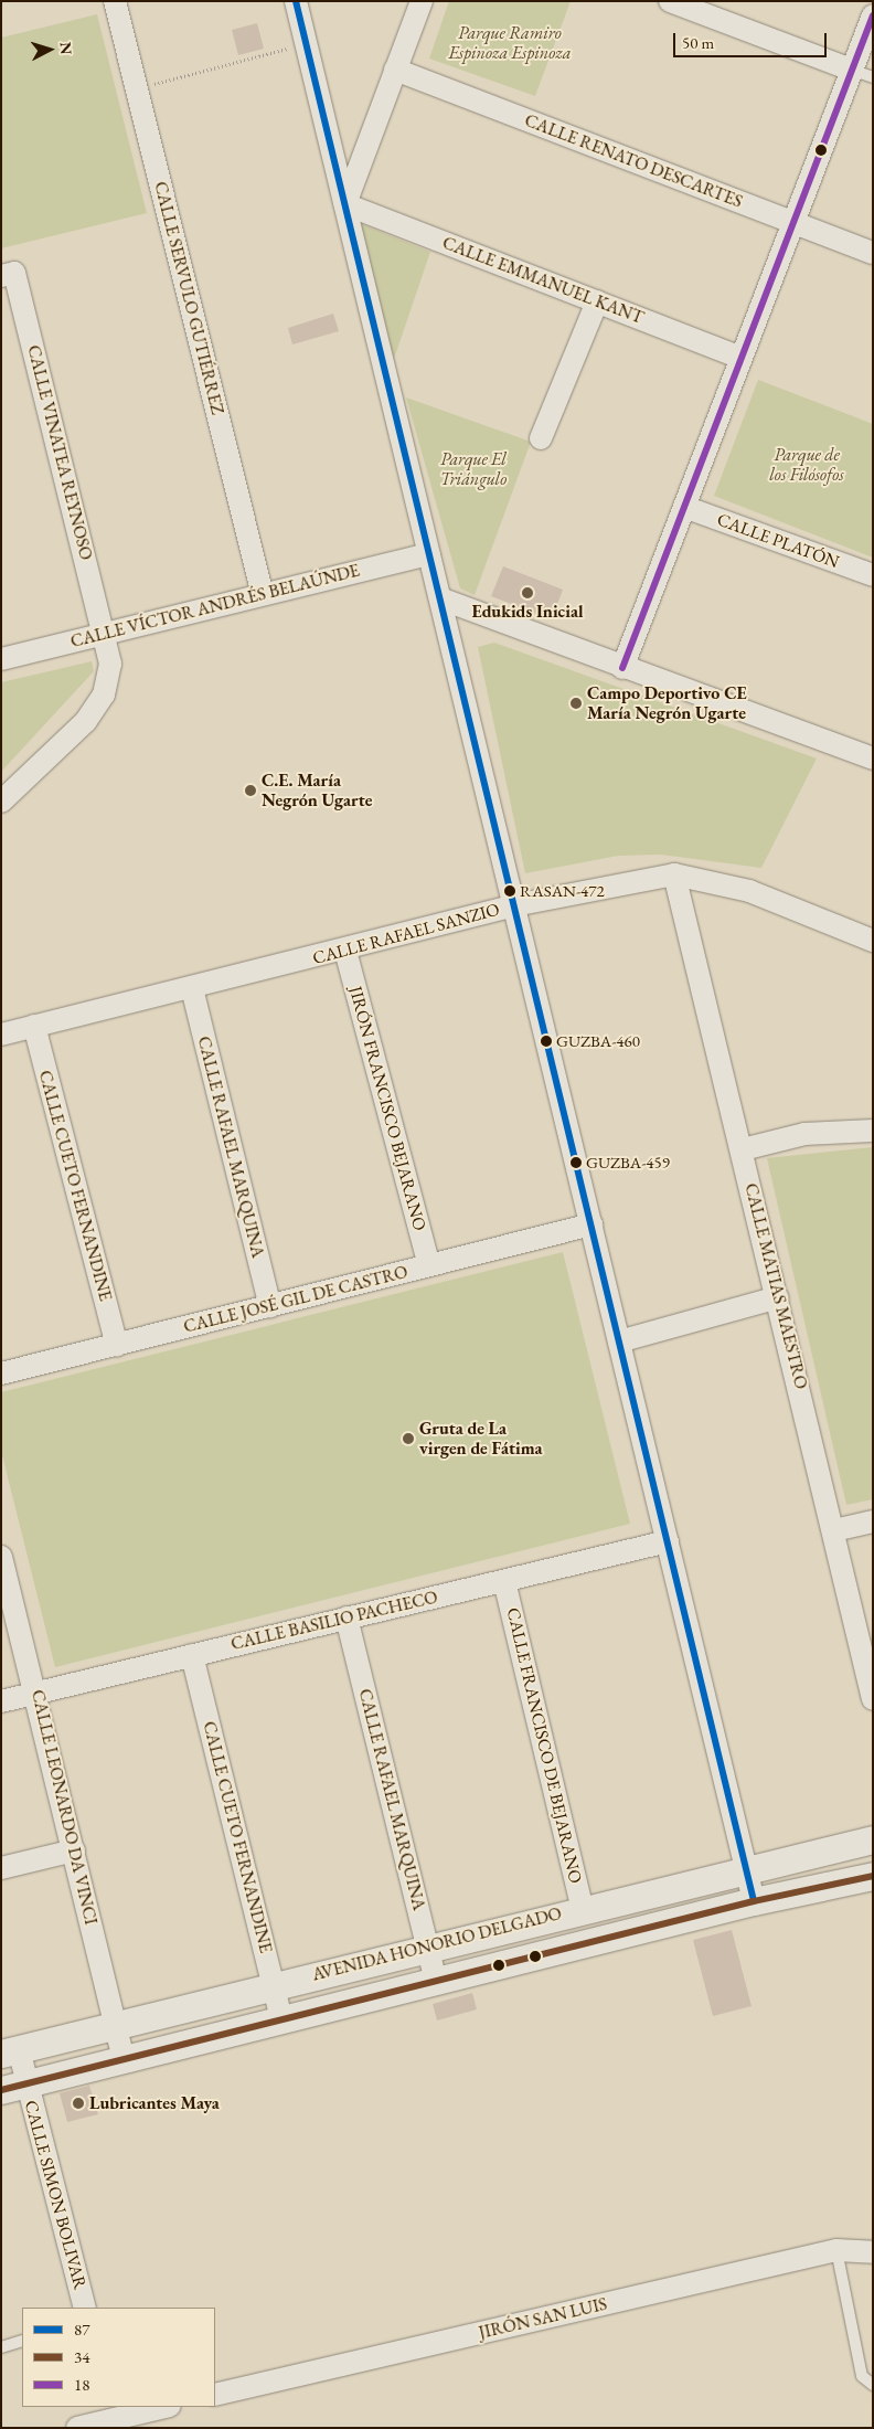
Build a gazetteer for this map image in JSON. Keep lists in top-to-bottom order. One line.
{"streets":{"street":["CALLE RENATO DESCARTES","CALLE EMMANUEL KANT","CALLE SERVULO GUTIÉRREZ","CALLE VINATEA REYNOSO","CALLE PLATÓN","CALLE VÍCTOR ANDRÉS BELAÚNDE","CALLE RAFAEL SANZIO","JIRÓN FRANCISCO BEJARANO","CALLE RAFAEL MARQUINA","CALLE CUETO FERNANDINE","CALLE MATIAS MAESTRO","CALLE JOSÉ GIL DE CASTRO","CALLE BASILIO PACHECO","CALLE FRANCISCO DE BEJARANO","CALLE LEONARDO DA VINCI","AVENIDA HONORIO DELGADO","CALLE SIMON BOLIVAR","JIRÓN SAN LUIS"]},"crossings":[["CALLE SERVULO GUTIÉRREZ","CALLE VÍCTOR ANDRÉS BELAÚNDE"],["CALLE VINATEA REYNOSO","CALLE VÍCTOR ANDRÉS BELAÚNDE"],["CALLE RAFAEL SANZIO","JIRÓN FRANCISCO BEJARANO"],["CALLE RAFAEL SANZIO","CALLE RAFAEL MARQUINA"],["CALLE RAFAEL SANZIO","CALLE CUETO FERNANDINE"],["CALLE RAFAEL SANZIO","CALLE MATIAS MAESTRO"],["JIRÓN FRANCISCO BEJARANO","CALLE JOSÉ GIL DE CASTRO"],["CALLE RAFAEL MARQUINA","CALLE JOSÉ GIL DE CASTRO"],["CALLE RAFAEL MARQUINA","CALLE BASILIO PACHECO"],["CALLE RAFAEL MARQUINA","AVENIDA HONORIO DELGADO"],["CALLE CUETO FERNANDINE","CALLE JOSÉ GIL DE CASTRO"],["CALLE CUETO FERNANDINE","CALLE BASILIO PACHECO"],["CALLE CUETO FERNANDINE","AVENIDA HONORIO DELGADO"],["CALLE BASILIO PACHECO","CALLE FRANCISCO DE BEJARANO"],["CALLE BASILIO PACHECO","CALLE LEONARDO DA VINCI"],["CALLE FRANCISCO DE BEJARANO","AVENIDA HONORIO DELGADO"],["CALLE LEONARDO DA VINCI","AVENIDA HONORIO DELGADO"],["AVENIDA HONORIO DELGADO","CALLE SIMON BOLIVAR"]],"parks":["Parque Ramiro Espinoza Espinoza","Parque de los Filósofos","Parque El Triángulo"],"places":["Edukids Inicial","Campo Deportivo CE María Negrón Ugarte","C.E. María Negrón Ugarte","RASAN-472","GUZBA-460","GUZBA-459","Gruta de La virgen de Fátima","Lubricantes Maya"],"lines":["transit line 87","transit line 18","transit line 34"],"legend":["87","34","18"],"scale_bar":"50 m","north":"right"}
